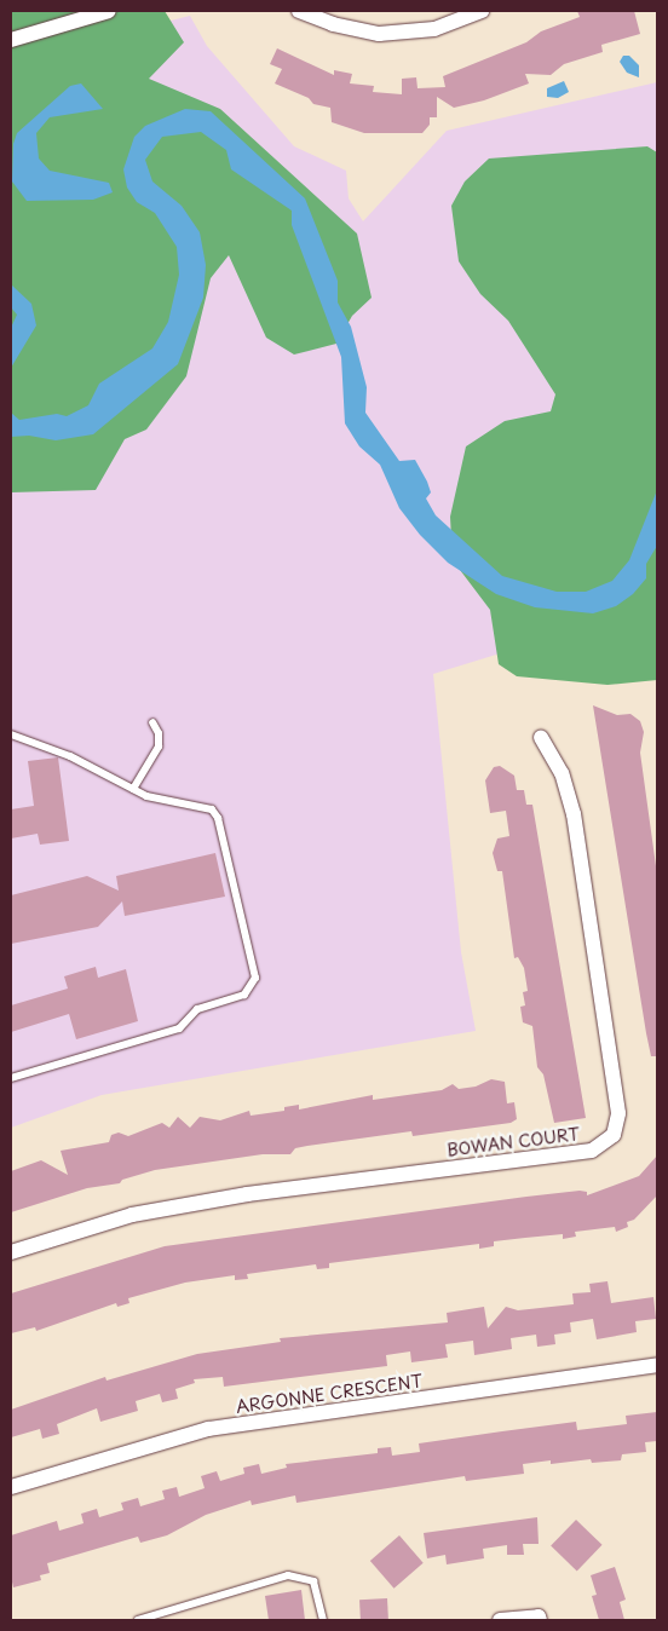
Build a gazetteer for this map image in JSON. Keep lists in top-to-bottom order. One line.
{"streets":{"street":["BOWAN COURT","ARGONNE CRESCENT"]}}
